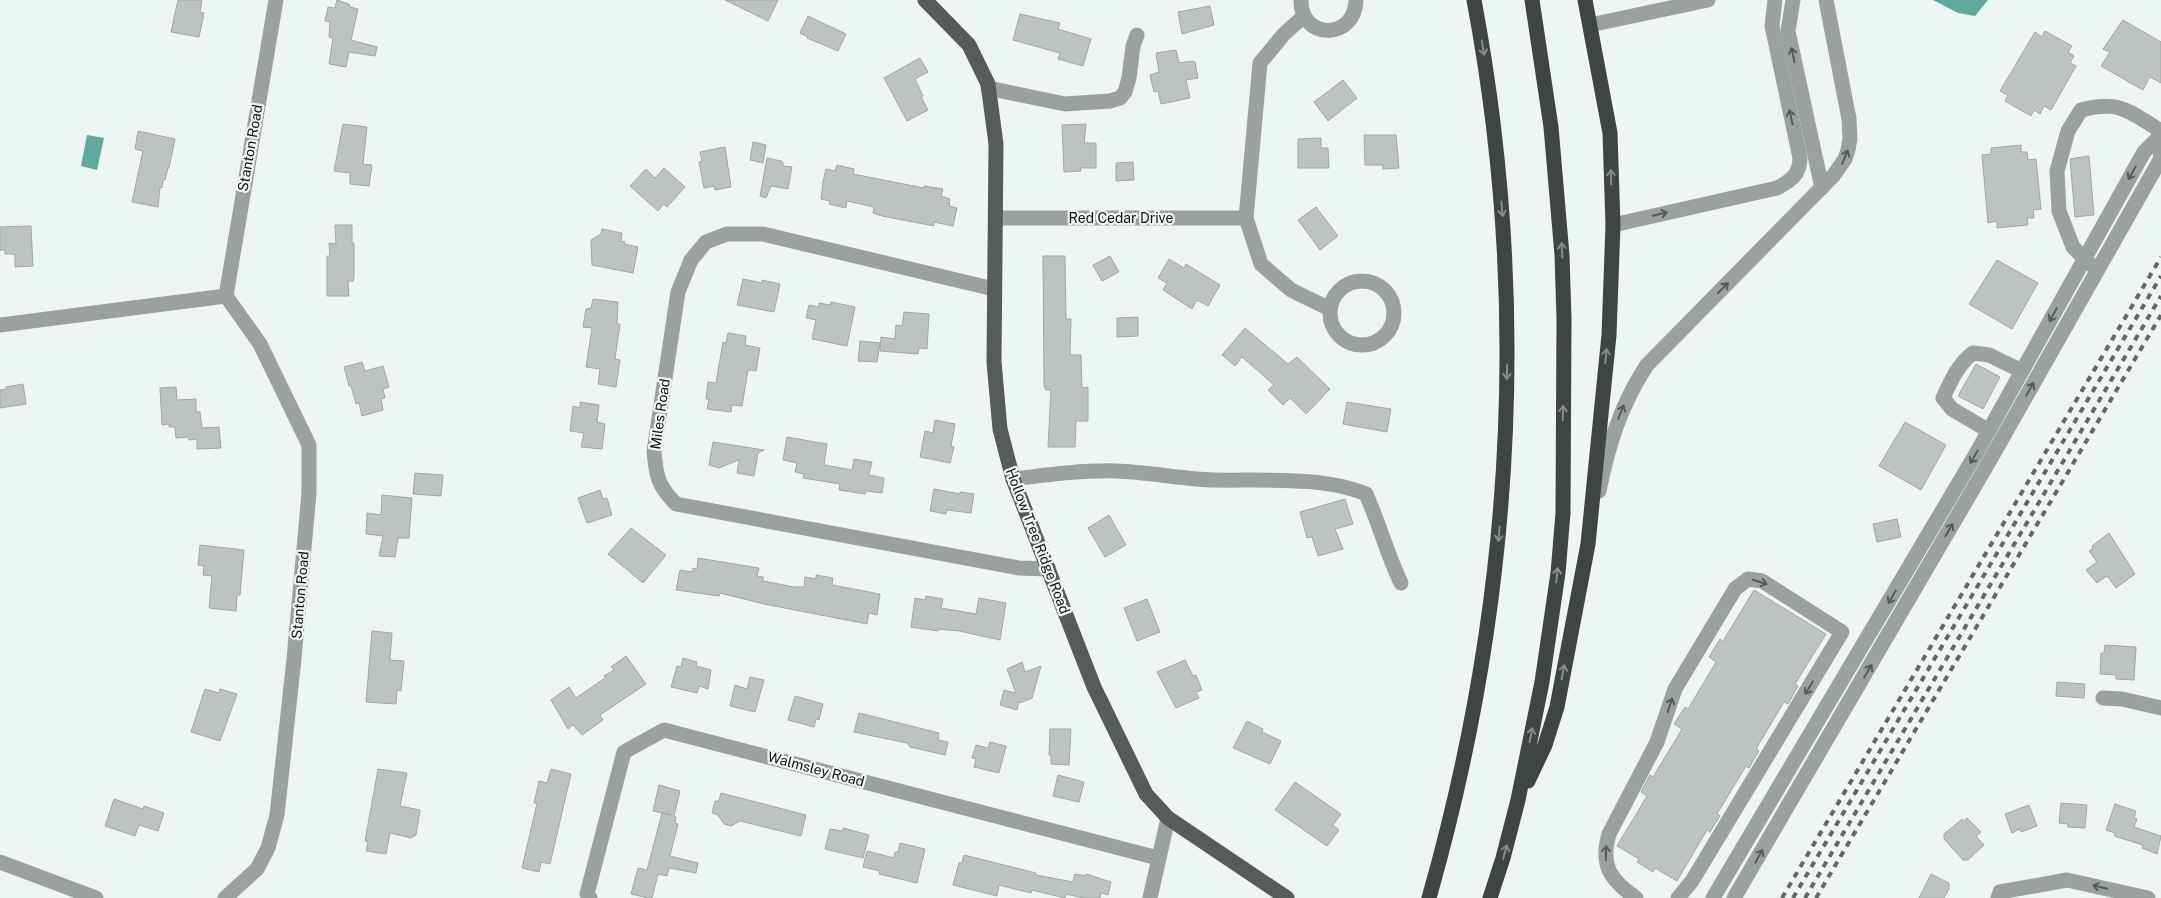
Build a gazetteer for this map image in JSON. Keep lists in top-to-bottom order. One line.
{"streets":{"main road":["Hollow Tree Ridge Road"],"street":["Stanton Road","Red Cedar Drive","Miles Road","Walmsley Road"]},"crossings":[["Red Cedar Drive","Hollow Tree Ridge Road"],["Miles Road","Hollow Tree Ridge Road"]]}
